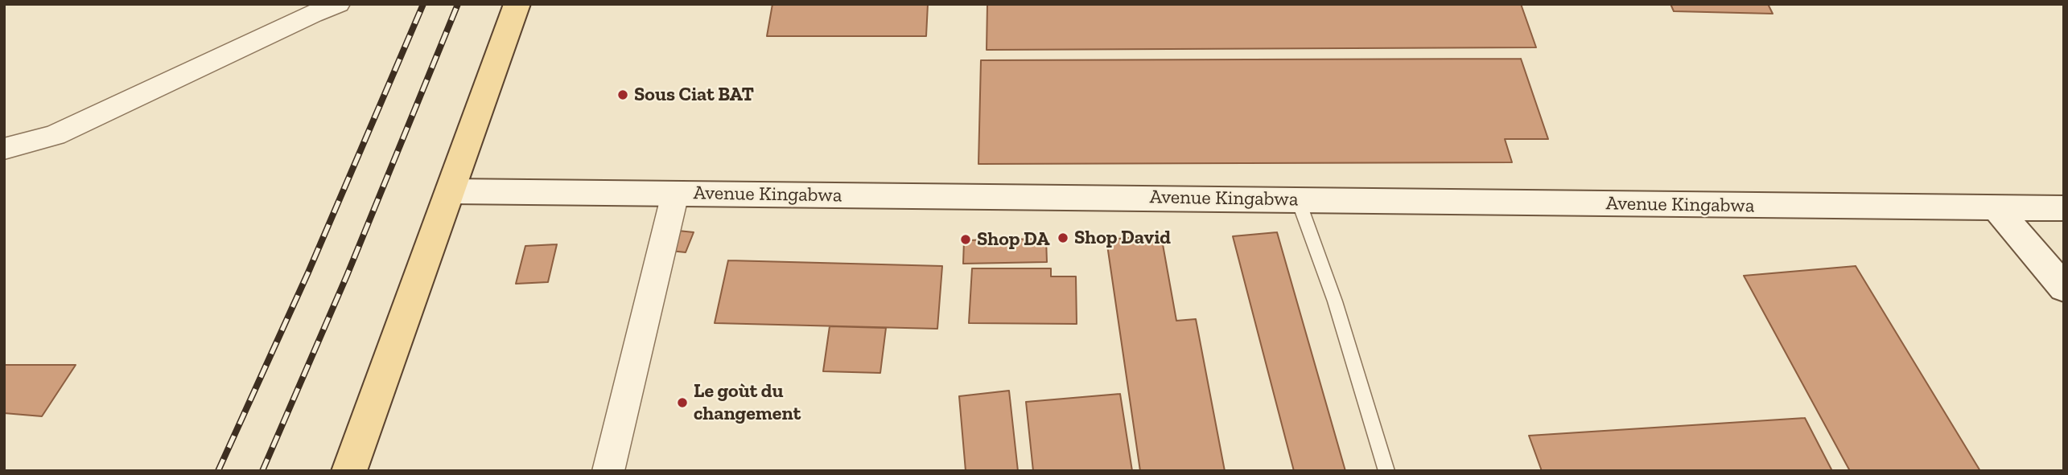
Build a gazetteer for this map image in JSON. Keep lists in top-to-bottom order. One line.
{"streets":{"street":["Avenue Kingabwa"]},"places":["Sous Ciat BAT","Shop David","Shop DA","Le goùt du changement"]}
